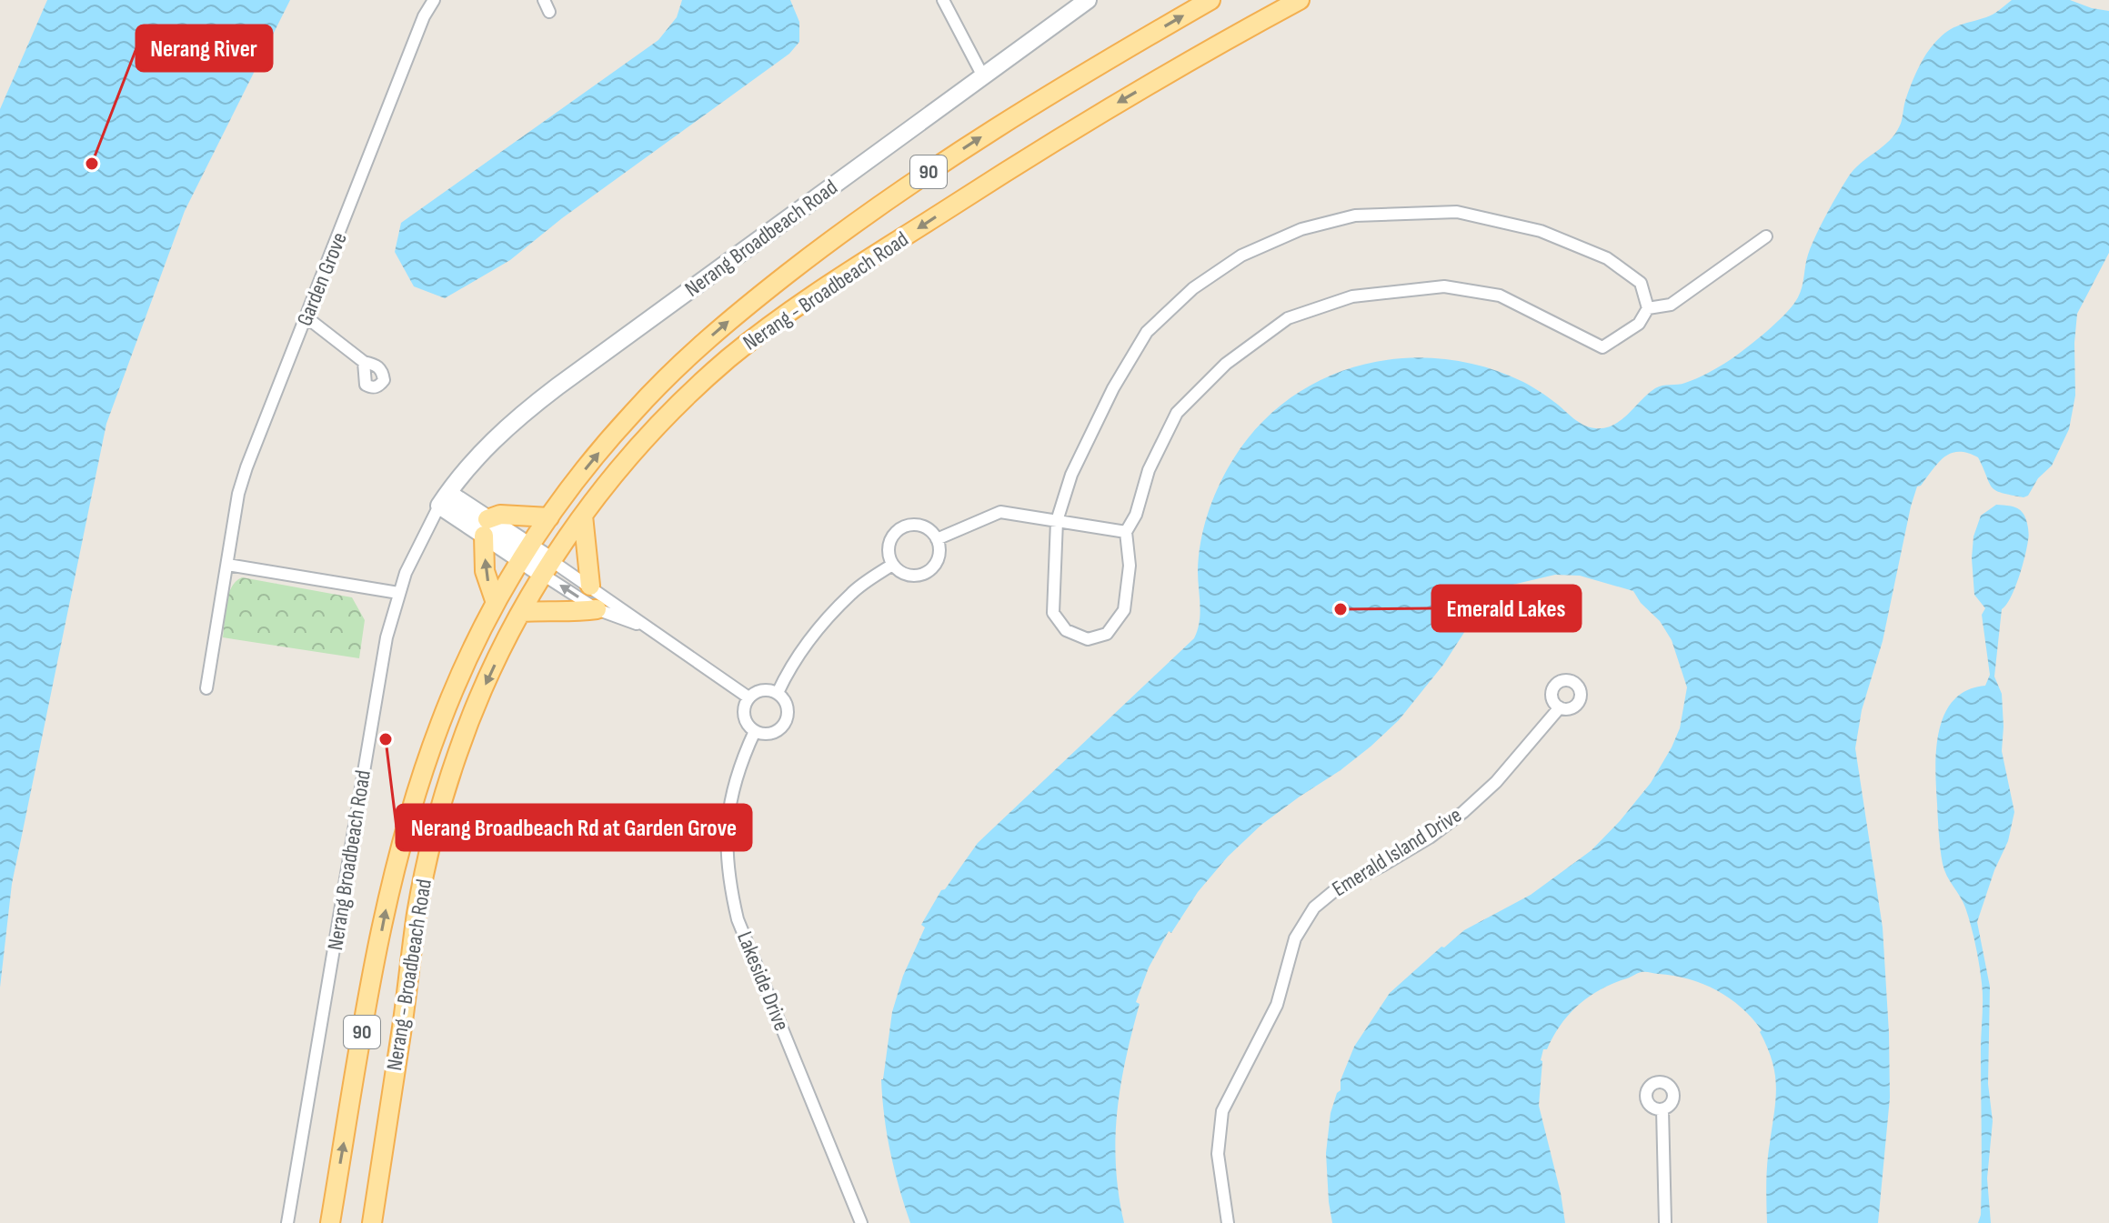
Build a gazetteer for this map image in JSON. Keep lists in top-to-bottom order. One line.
{"streets":{"main road":["90","Nerang - Broadbeach Road"],"street":["Nerang Broadbeach Road","Garden Grove","Emerald Island Drive","Lakeside Drive"]},"places":["Nerang River","Emerald Lakes","Nerang Broadbeach Rd at Garden Grove"]}
